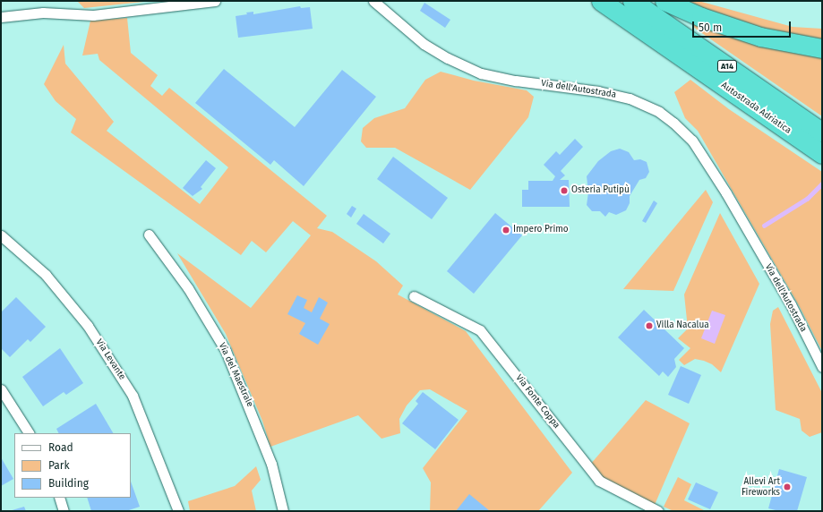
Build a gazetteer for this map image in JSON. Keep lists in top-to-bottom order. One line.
{"streets":{"highway":["A14","Autostrada Adriatica"],"street":["Via dell'Autostrada","Via Levante","Via del Maestrale","Via Fonte Coppa"]},"places":["Osteria Putipù","Impero Primo","Villa Nacalua","Allevi Art Fireworks"],"legend":["Road","Park","Building"],"scale_bar":"50 m"}
